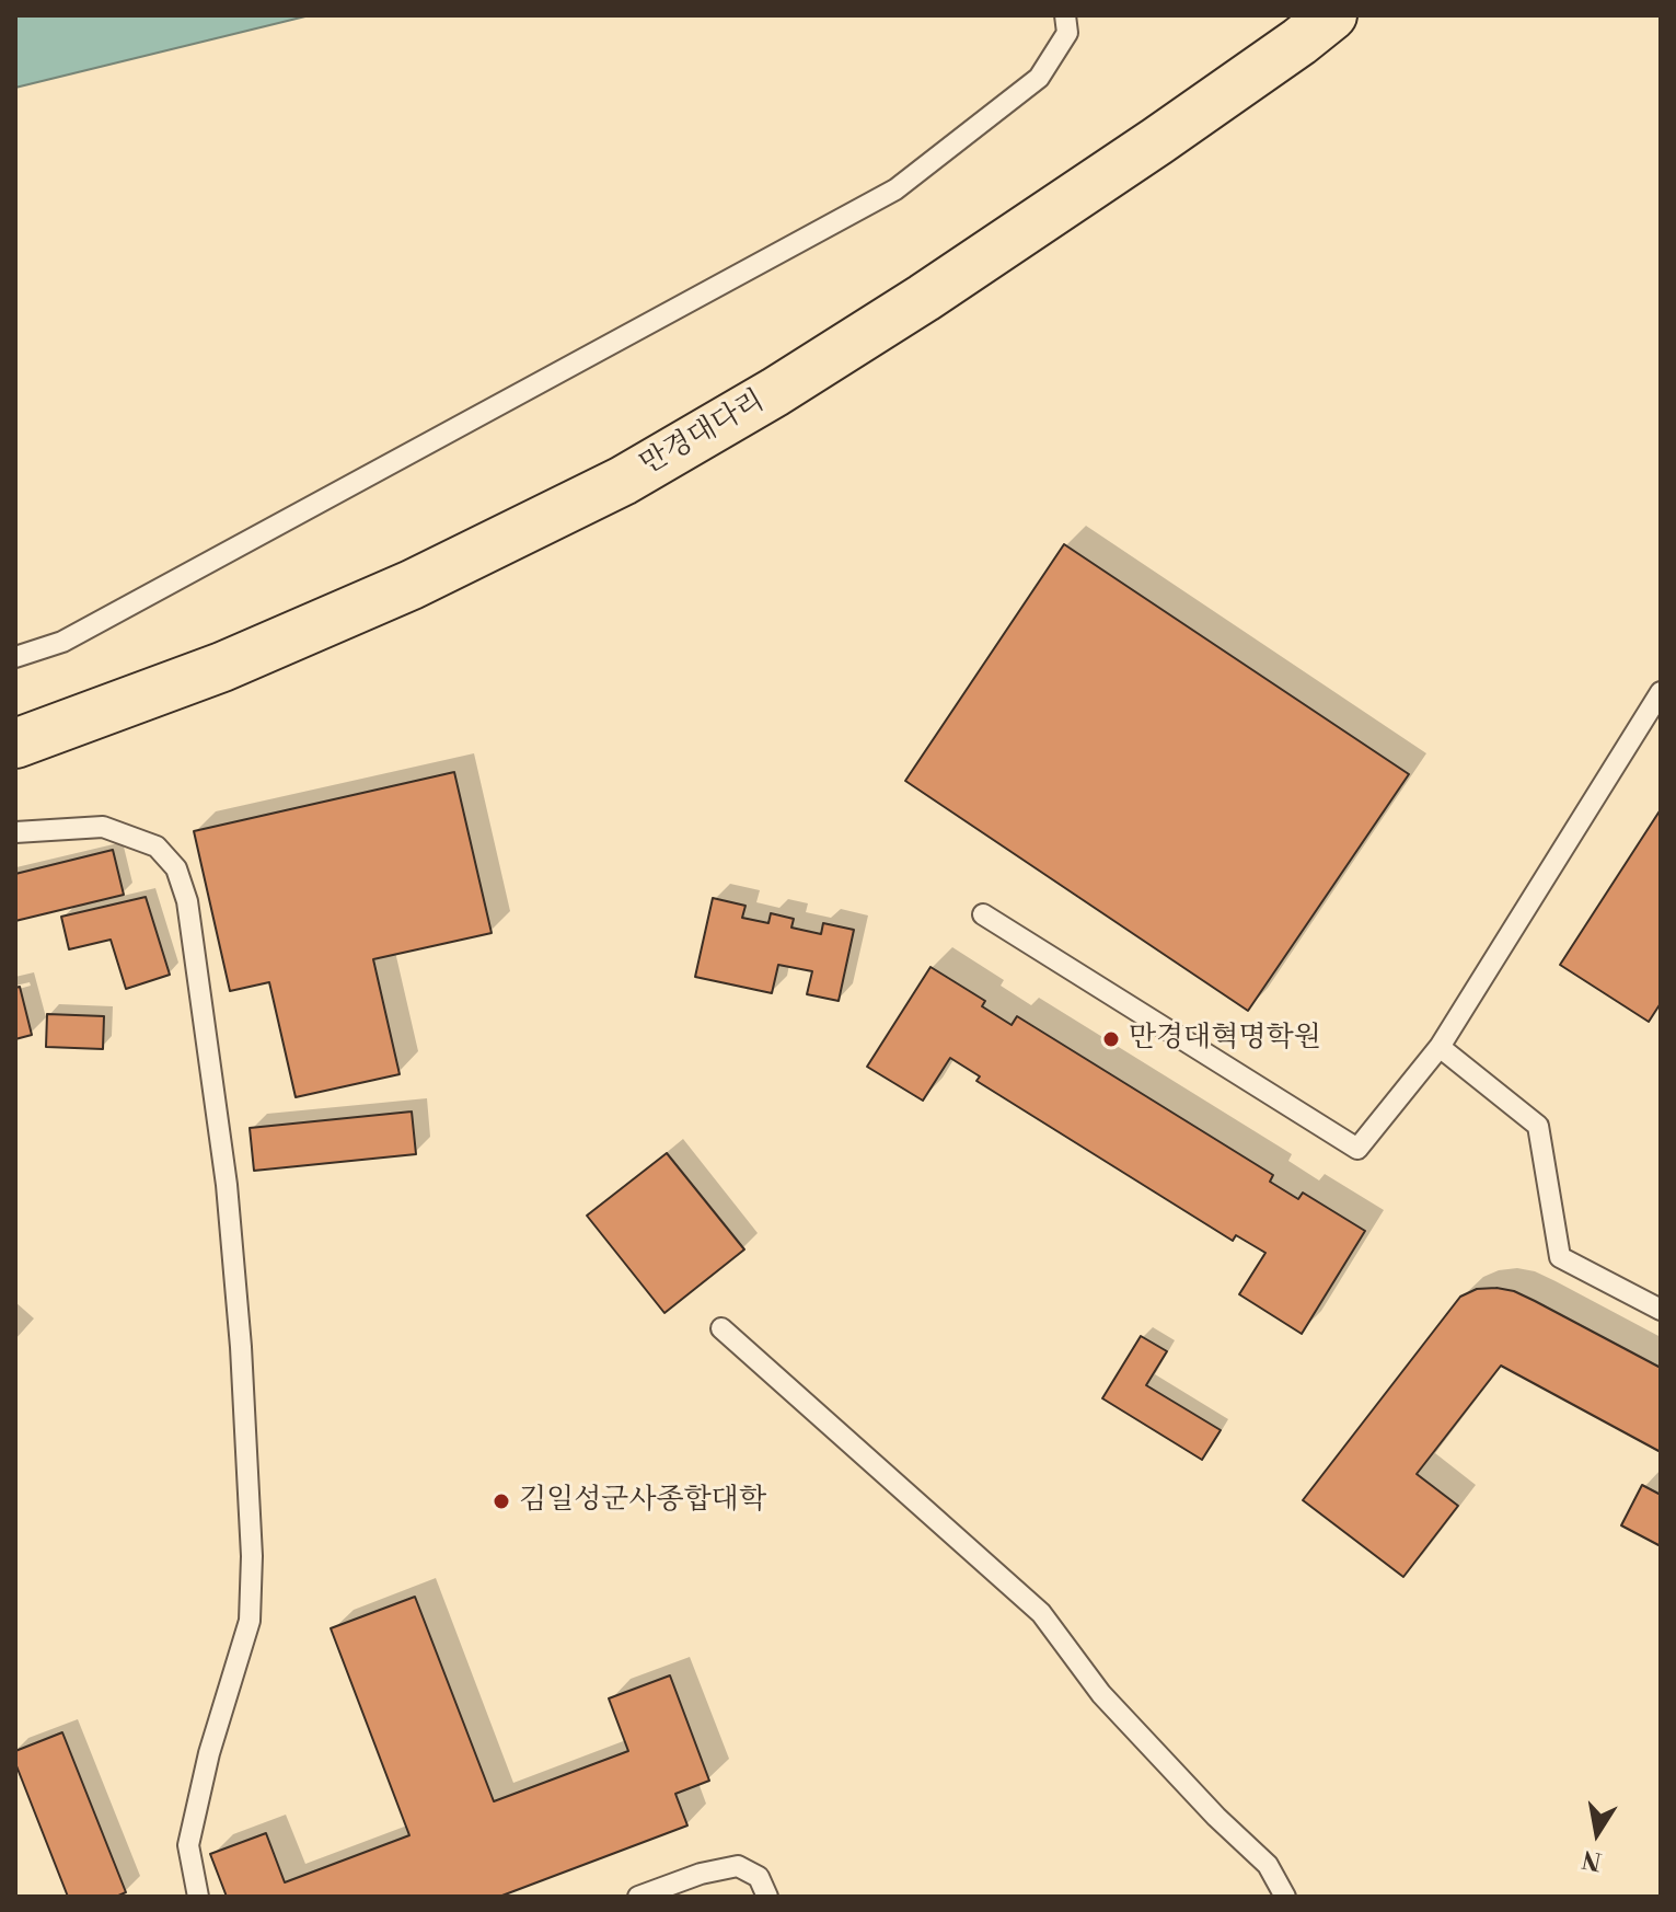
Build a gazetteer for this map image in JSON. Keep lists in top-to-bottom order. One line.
{"streets":{"highway":["만경대다리"]},"places":["만경대혁명학원","김일성군사종합대학"],"north":"bottom"}
